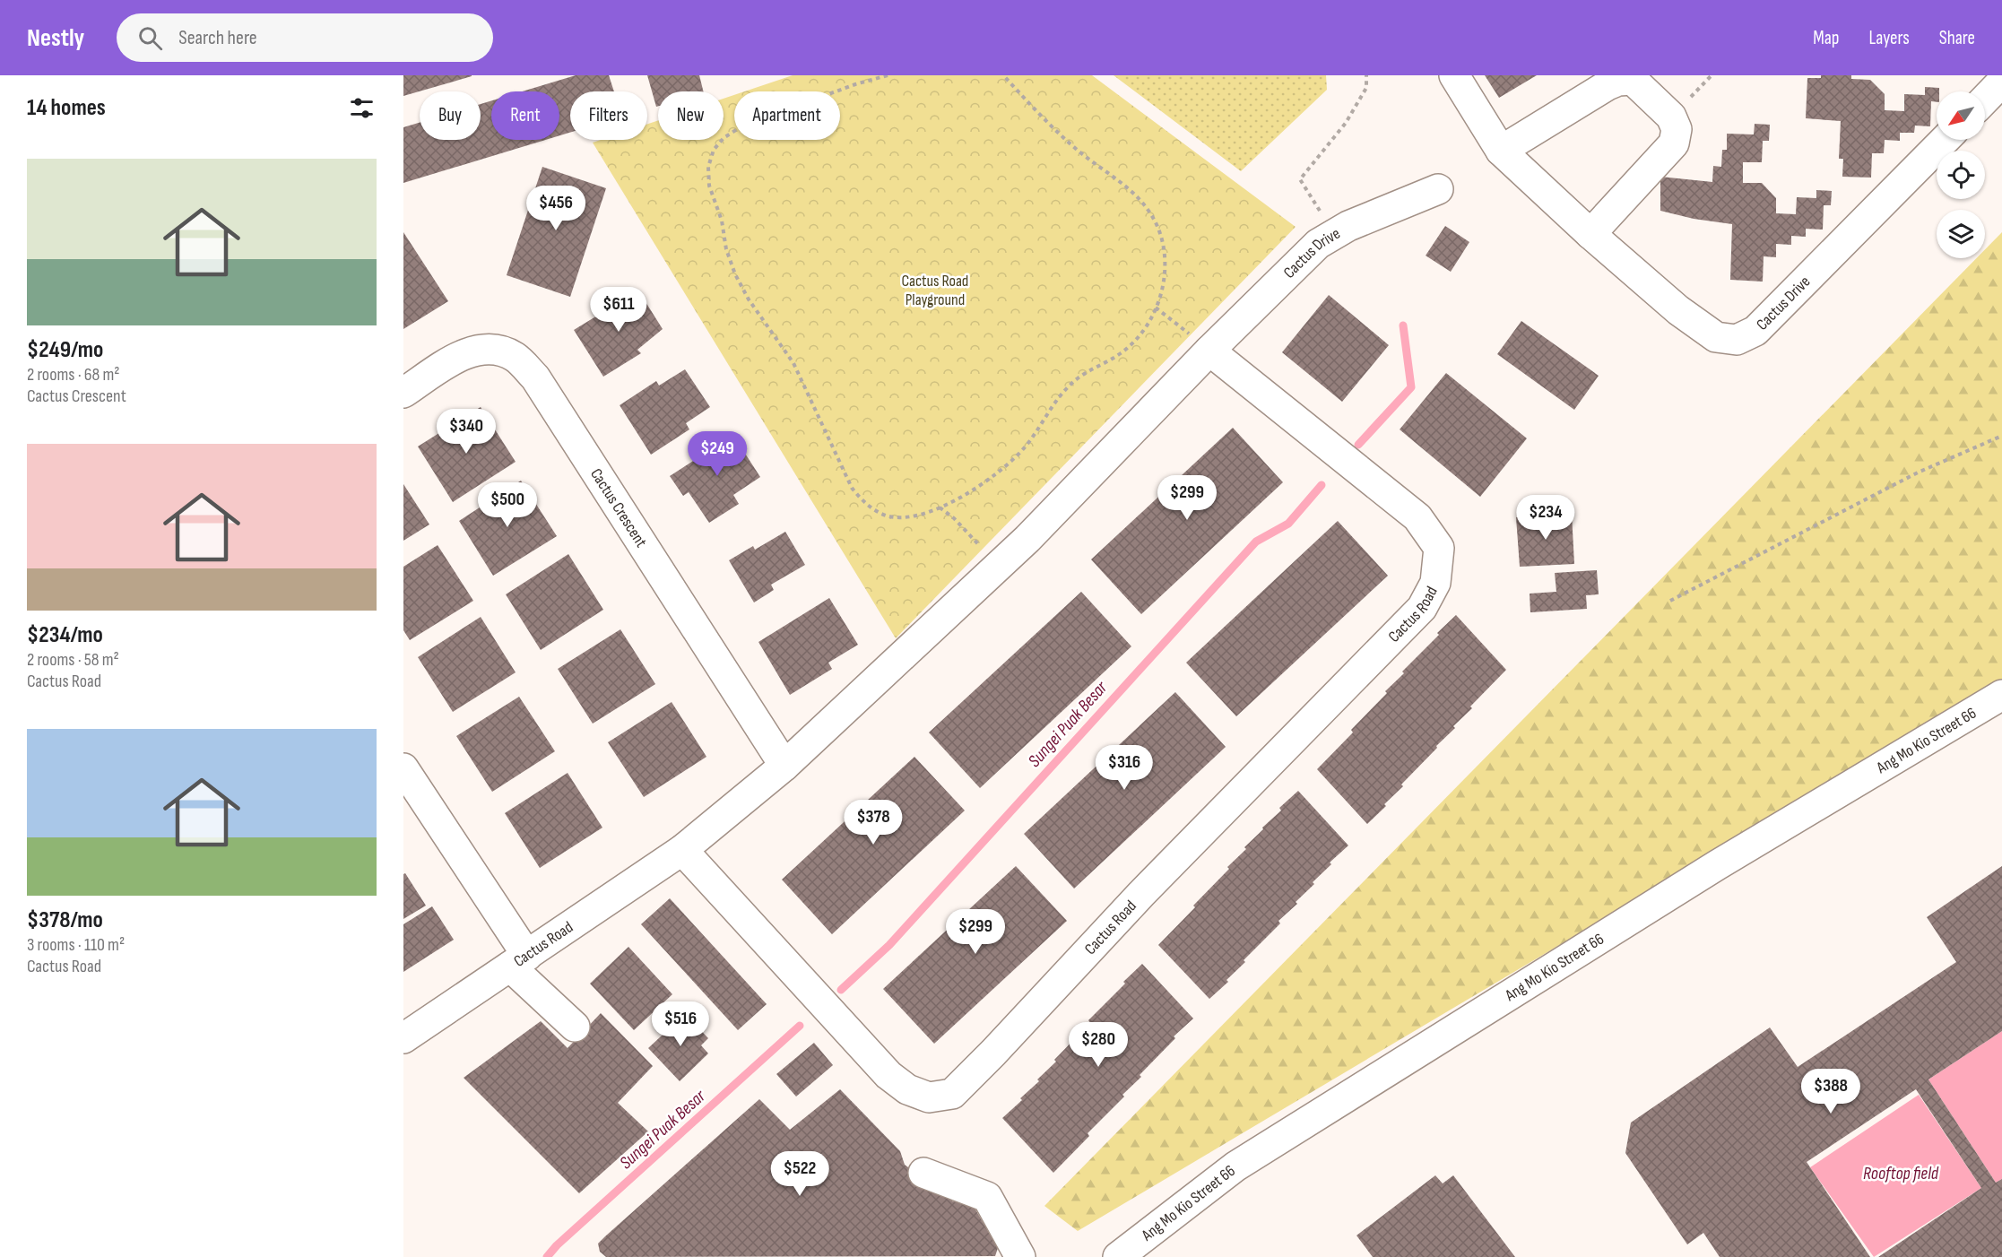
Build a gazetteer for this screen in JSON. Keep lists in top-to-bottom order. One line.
{"streets":{"street":["Cactus Drive","Cactus Crescent","Cactus Road","Ang Mo Kio Street 66"]},"crossings":[["Cactus Drive","Cactus Road"],["Cactus Crescent","Cactus Road"]],"water":["Sungei Puak Besar","Rooftop field"],"parks":["Cactus Road Playground"],"north":"bottom left","page":{"header":"Nestly","search":"Search here","nav":["Map","Layers","Share"],"heading":"14 homes","chip":["Buy","Rent","Filters","New","Apartment"],"list":[{"name":"$249/mo","note":"2 rooms · 68 m² · Cactus Crescent"},{"name":"$234/mo","note":"2 rooms · 58 m² · Cactus Road"},{"name":"$378/mo","note":"3 rooms · 110 m² · Cactus Road"}],"price":["$456","$611","$340","$249","$299","$500","$234","$316","$378","$299","$516","$280","$388","$522"]}}
